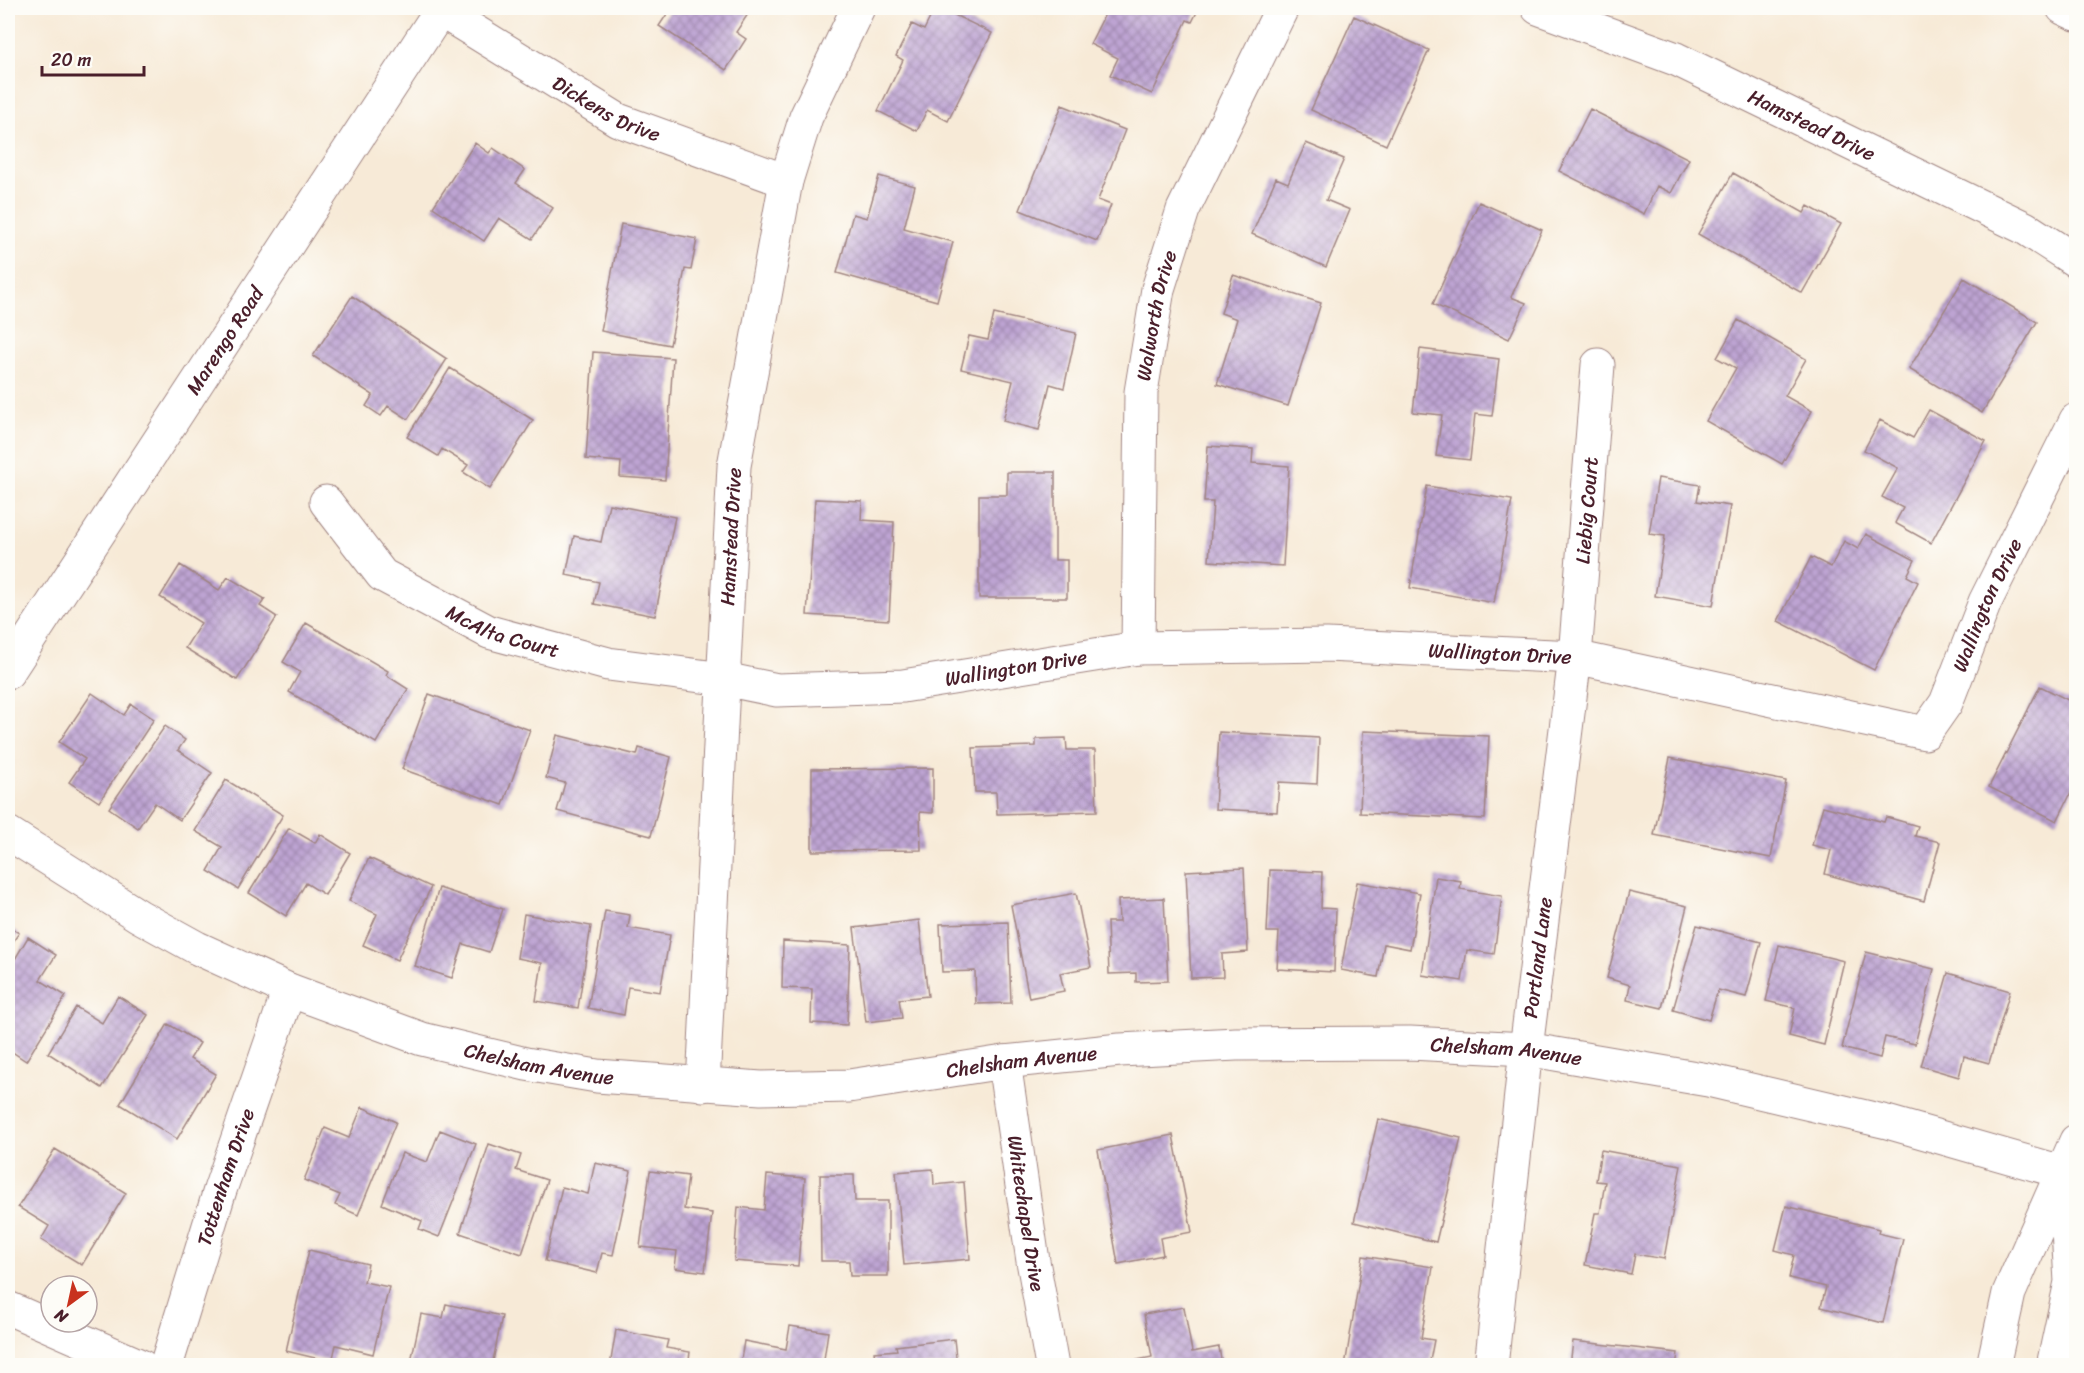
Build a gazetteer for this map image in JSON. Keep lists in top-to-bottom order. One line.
{"streets":{"street":["Dickens Drive","Hamstead Drive","Walworth Drive","Marengo Road","Liebig Court","Wallington Drive","McAlta Court","Portland Lane","Chelsham Avenue","Tottenham Drive","Whitechapel Drive"]},"crossings":[["Dickens Drive","Hamstead Drive"],["Dickens Drive","Marengo Road"],["Hamstead Drive","Wallington Drive"],["Hamstead Drive","McAlta Court"],["Hamstead Drive","Chelsham Avenue"],["Walworth Drive","Wallington Drive"],["Liebig Court","Wallington Drive"],["Liebig Court","Portland Lane"],["Wallington Drive","McAlta Court"],["Wallington Drive","Portland Lane"],["Portland Lane","Chelsham Avenue"],["Chelsham Avenue","Tottenham Drive"],["Chelsham Avenue","Whitechapel Drive"]],"scale_bar":"20 m","north":"bottom left"}
